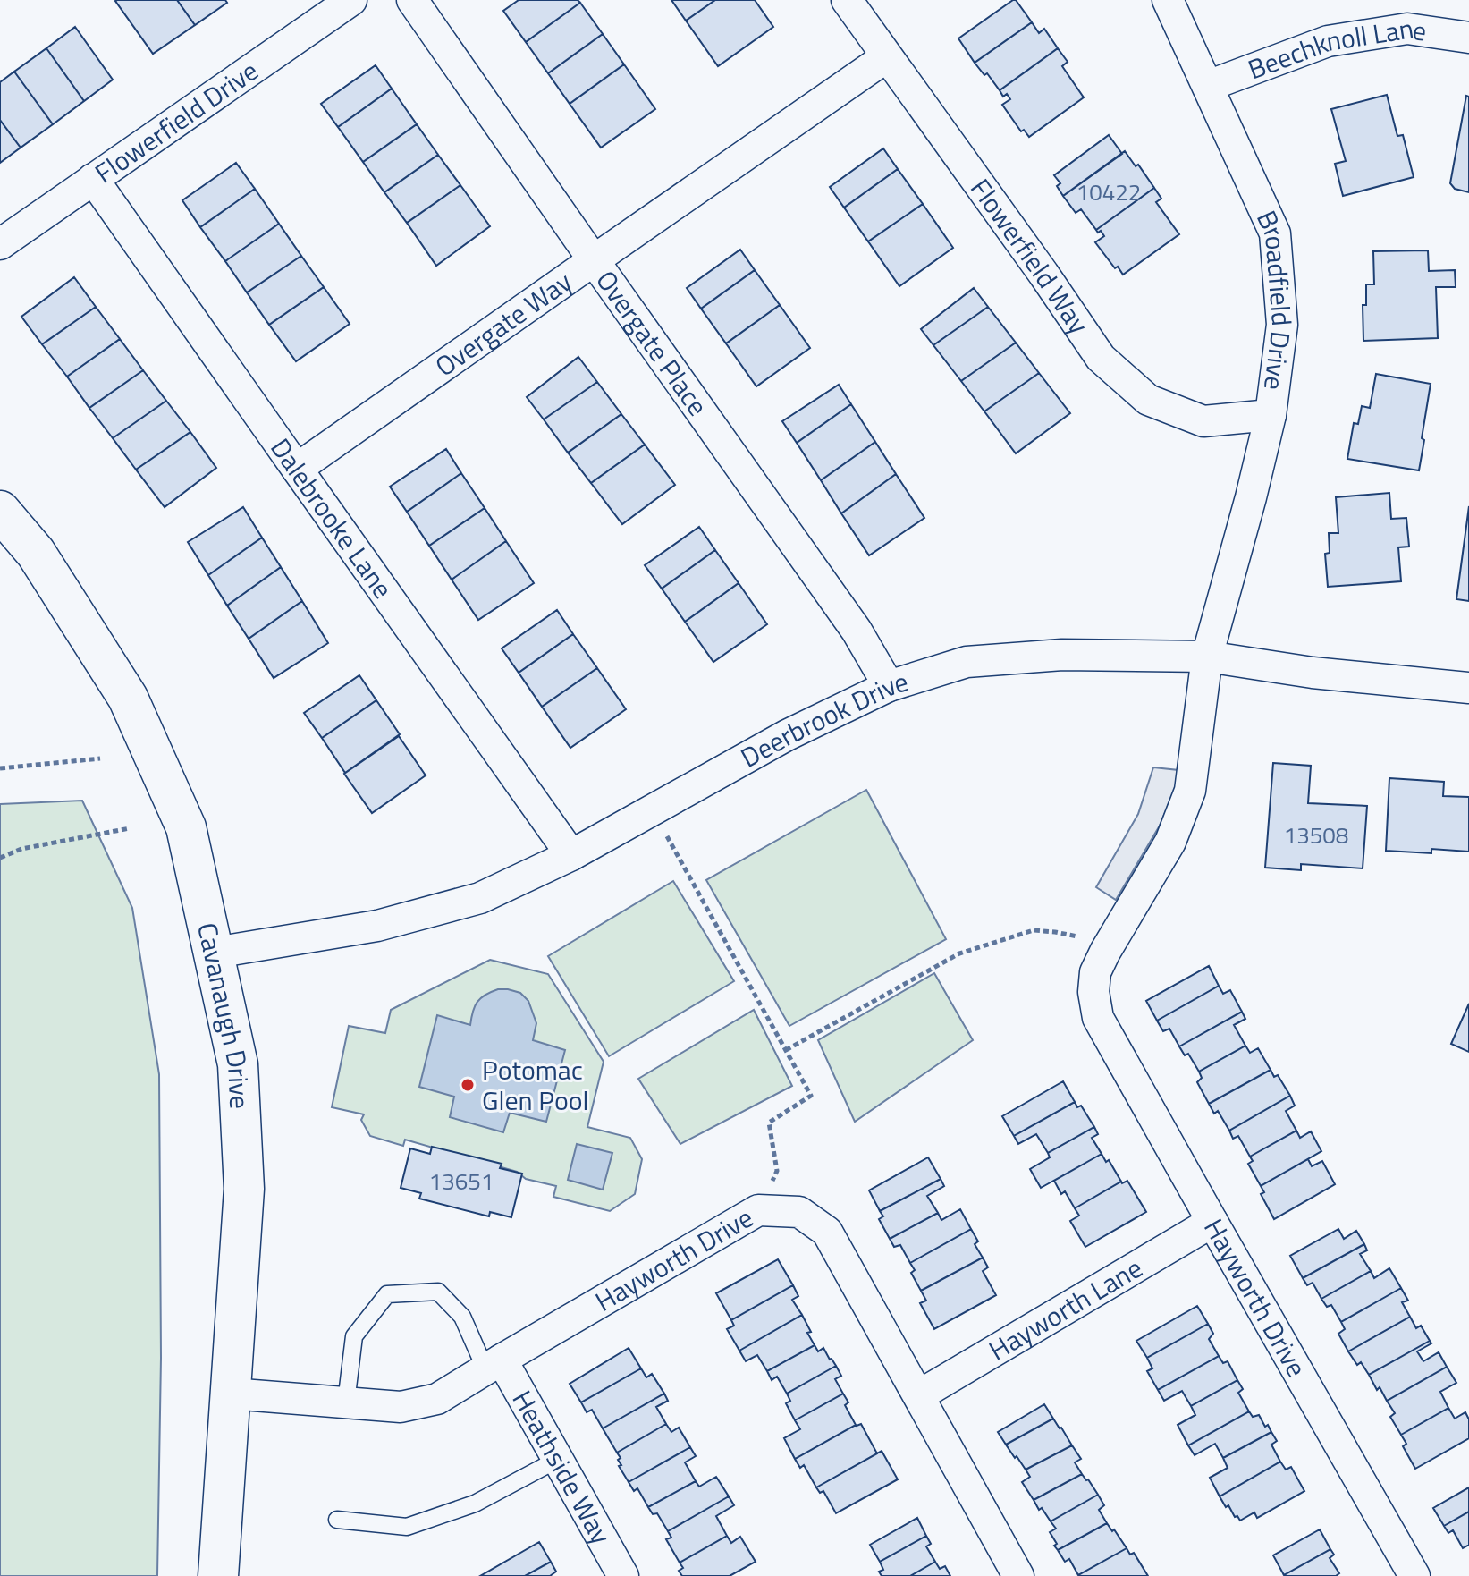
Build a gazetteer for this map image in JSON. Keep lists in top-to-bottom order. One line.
{"streets":{"street":["Beechknoll Lane","Flowerfield Drive","Flowerfield Way","Broadfield Drive","Overgate Way","Overgate Place","Dalebrooke Lane","Deerbrook Drive","Cavanaugh Drive","Hayworth Drive","Hayworth Lane","Heathside Way"]},"crossings":[["Beechknoll Lane","Broadfield Drive"],["Flowerfield Drive","Dalebrooke Lane"],["Flowerfield Way","Broadfield Drive"],["Flowerfield Way","Overgate Way"],["Broadfield Drive","Deerbrook Drive"],["Broadfield Drive","Hayworth Drive"],["Overgate Way","Overgate Place"],["Overgate Way","Dalebrooke Lane"],["Overgate Place","Deerbrook Drive"],["Dalebrooke Lane","Deerbrook Drive"],["Deerbrook Drive","Cavanaugh Drive"],["Deerbrook Drive","Hayworth Drive"],["Cavanaugh Drive","Hayworth Drive"],["Hayworth Drive","Hayworth Lane"],["Hayworth Drive","Heathside Way"]],"places":["Potomac Glen Pool"],"house_numbers":["10422","13508","13651"]}
